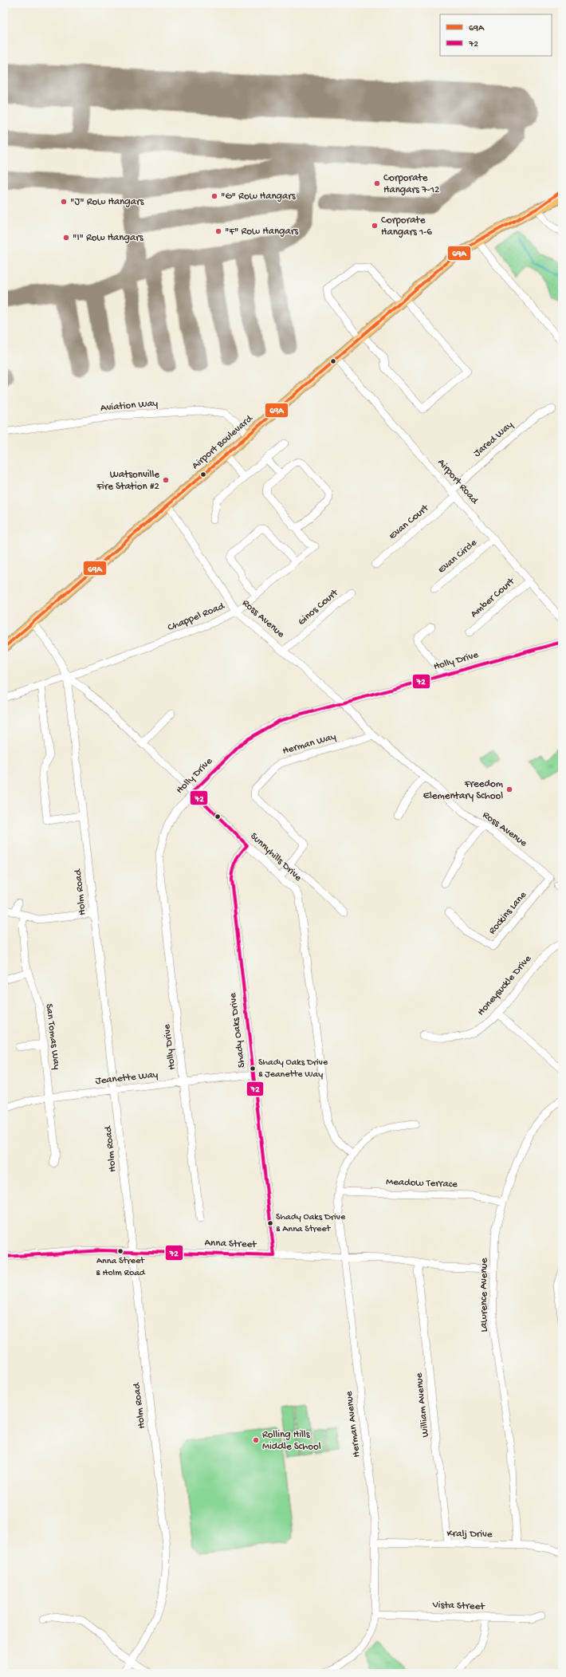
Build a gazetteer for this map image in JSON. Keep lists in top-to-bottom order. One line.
{"streets":{"main road":["Airport Boulevard"],"street":["Aviation Way","Jared Way","Airport Road","Evan Court","Evan Circle","Amber Court","Ginos Court","Chappel Road","Ross Avenue","Holly Drive","Herman Way","Sunnyhills Drive","Holm Road","Rockins Lane","Honeysuckle Drive","Shady Oaks Drive","San Tomas Way","Jeanette Way","Meadow Terrace","Anna Street","Lawrence Avenue","William Avenue","Herman Avenue","Kralj Drive","Vista Street"]},"crossings":[["Aviation Way","Airport Boulevard"],["Jared Way","Airport Road"],["Jared Way","Evan Court"],["Airport Boulevard","Airport Road"],["Airport Boulevard","Ross Avenue"],["Airport Boulevard","Holm Road"],["Airport Road","Evan Court"],["Airport Road","Evan Circle"],["Airport Road","Amber Court"],["Ginos Court","Ross Avenue"],["Chappel Road","Ross Avenue"],["Chappel Road","Sunnyhills Drive"],["Chappel Road","Holm Road"],["Ross Avenue","Holly Drive"],["Ross Avenue","Herman Way"],["Ross Avenue","Rockins Lane"],["Holly Drive","Sunnyhills Drive"],["Holly Drive","Jeanette Way"],["Herman Way","Sunnyhills Drive"],["Sunnyhills Drive","Holm Road"],["Sunnyhills Drive","Shady Oaks Drive"],["Sunnyhills Drive","Herman Avenue"],["Holm Road","Jeanette Way"],["Holm Road","Anna Street"],["Shady Oaks Drive","Jeanette Way"],["Shady Oaks Drive","Anna Street"],["San Tomas Way","Jeanette Way"],["Meadow Terrace","Lawrence Avenue"],["Meadow Terrace","Herman Avenue"],["Anna Street","Lawrence Avenue"],["Anna Street","William Avenue"],["Anna Street","Herman Avenue"],["Lawrence Avenue","Kralj Drive"],["William Avenue","Kralj Drive"],["Herman Avenue","Kralj Drive"],["Herman Avenue","Vista Street"]],"places":["Corporate Hangars 7-12","\"G\" Row Hangars","\"J\" Row Hangars","Corporate Hangars 1-6","\"F\" Row Hangars","\"I\" Row Hangars","Watsonville Fire Station #2","Freedom Elementary School","Shady Oaks Drive & Jeanette Way","Shady Oaks Drive & Anna Street","Anna Street & Holm Road","Rolling Hills Middle School"],"lines":["transit line 69A","transit line 72"],"legend":["69A","72"]}
